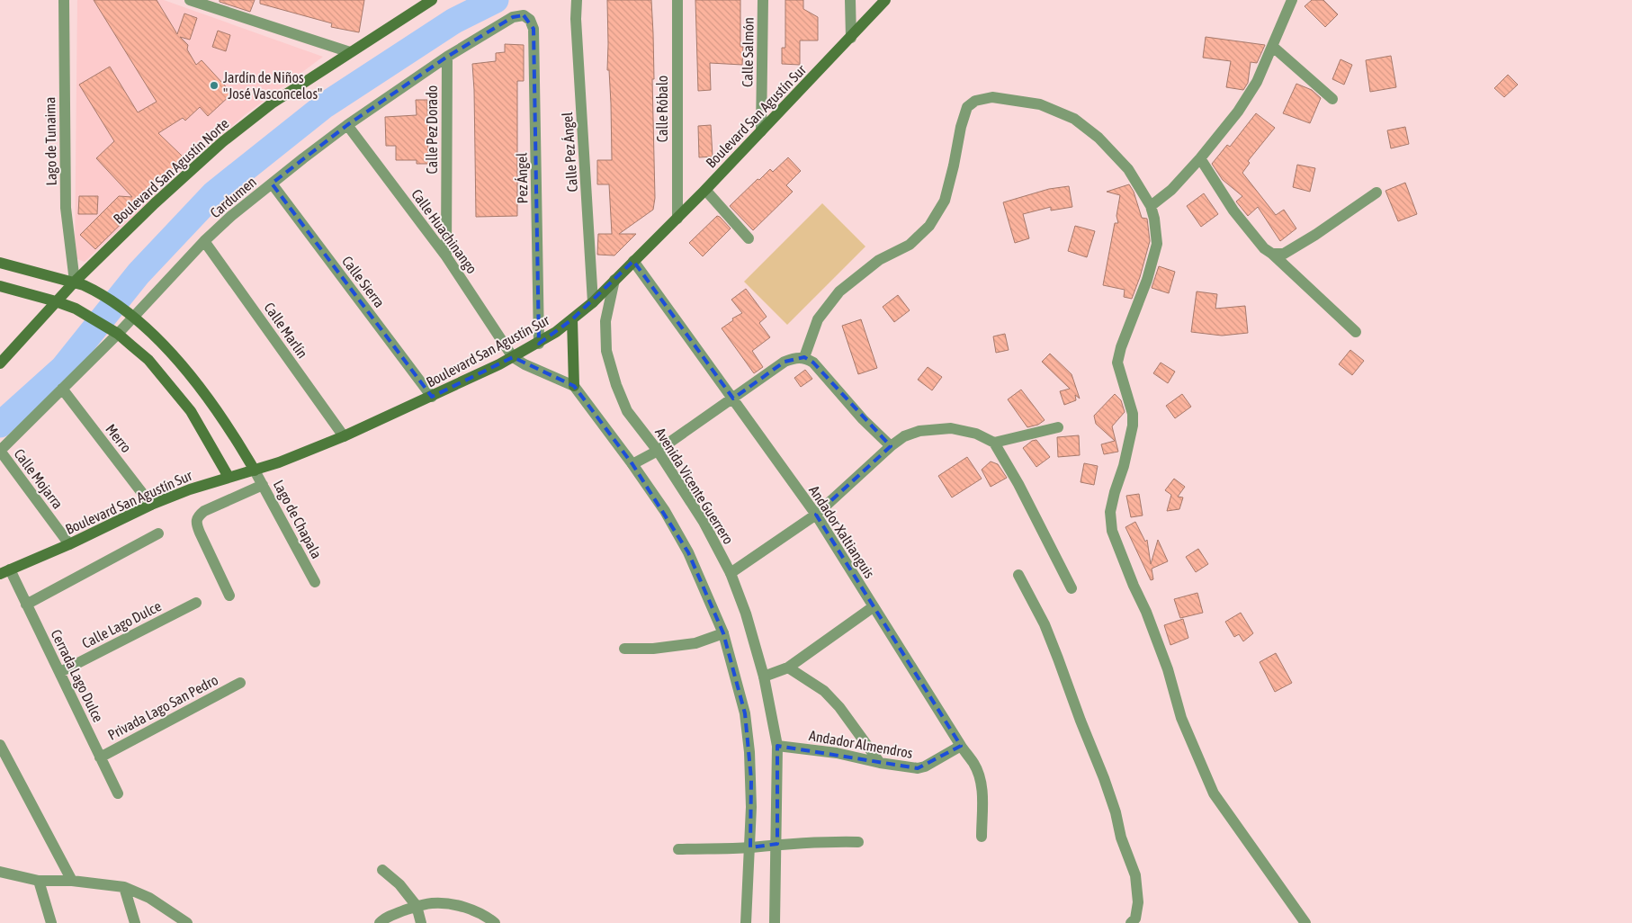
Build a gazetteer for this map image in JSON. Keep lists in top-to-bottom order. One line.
{"streets":{"main road":["Boulevard San Agustín Sur","Boulevard San Agustín Norte"],"street":["Calle Salmón","Calle Róbalo","Calle Pez Dorado","Lago de Tunaima","Calle Pez Ángel","Pez Ángel","Cardumen","Calle Huachinango","Calle Sierra","Calle Marlín","Merro","Calle Mojarra","Avenida Vicente Guerrero","Lago de Chapala","Andador Xaltianguis","Calle Lago Dulce","Cerrada Lago Dulce","Privada Lago San Pedro","Andador Almendros"]},"crossings":[["Calle Salmón","Boulevard San Agustín Sur"],["Calle Róbalo","Boulevard San Agustín Sur"],["Boulevard San Agustín Sur","Calle Pez Ángel"],["Boulevard San Agustín Sur","Pez Ángel"],["Boulevard San Agustín Sur","Calle Huachinango"],["Boulevard San Agustín Sur","Calle Sierra"],["Boulevard San Agustín Sur","Calle Marlín"],["Boulevard San Agustín Sur","Merro"],["Boulevard San Agustín Sur","Calle Mojarra"],["Boulevard San Agustín Sur","Avenida Vicente Guerrero"],["Boulevard San Agustín Sur","Lago de Chapala"],["Boulevard San Agustín Sur","Andador Xaltianguis"],["Boulevard San Agustín Sur","Cerrada Lago Dulce"],["Calle Pez Dorado","Cardumen"],["Calle Pez Dorado","Calle Huachinango"],["Lago de Tunaima","Boulevard San Agustín Norte"],["Pez Ángel","Cardumen"],["Cardumen","Calle Huachinango"],["Cardumen","Calle Sierra"],["Cardumen","Calle Marlín"],["Cardumen","Merro"],["Cardumen","Calle Mojarra"],["Avenida Vicente Guerrero","Andador Almendros"],["Andador Xaltianguis","Andador Almendros"],["Calle Lago Dulce","Cerrada Lago Dulce"],["Cerrada Lago Dulce","Privada Lago San Pedro"]],"places":["Jardín de Niños \"José Vasconcelos\""]}
